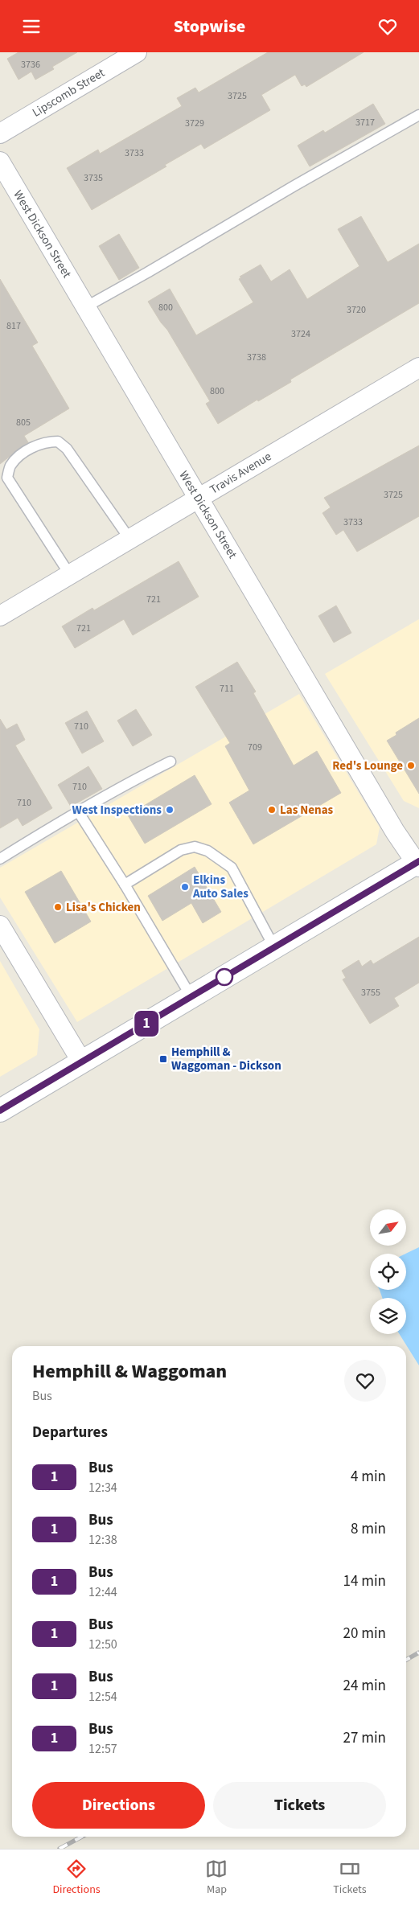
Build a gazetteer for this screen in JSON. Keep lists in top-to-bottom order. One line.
{"streets":{"street":["Lipscomb Street","West Dickson Street","Travis Avenue"]},"crossings":[["West Dickson Street","Travis Avenue"]],"places":{"other":["Red's Lounge","West Inspections","Las Nenas","Elkins Auto Sales","Lisa's Chicken"],"transit":["Hemphill & Waggoman - Dickson"]},"lines":["bus line 1"],"house_numbers":["3736","3725","3717","3729","3733","3735","800","3720","817","3724","3738","800","805","3725","3733","721","721","711","710","709","710","710","3755"],"north":"top right","page":{"header":"Stopwise","on_map":"1","heading":[["Hemphill & Waggoman","Bus"],"Departures"],"list":[{"mark":"1","name":"Bus","note":"12:34","value":"4 min"},{"mark":"1","name":"Bus","note":"12:38","value":"8 min"},{"mark":"1","name":"Bus","note":"12:44","value":"14 min"},{"mark":"1","name":"Bus","note":"12:50","value":"20 min"},{"mark":"1","name":"Bus","note":"12:54","value":"24 min"},{"mark":"1","name":"Bus","note":"12:57","value":"27 min"}],"buttons":["Directions","Tickets"],"tabs":["Directions","Map","Tickets"]}}
